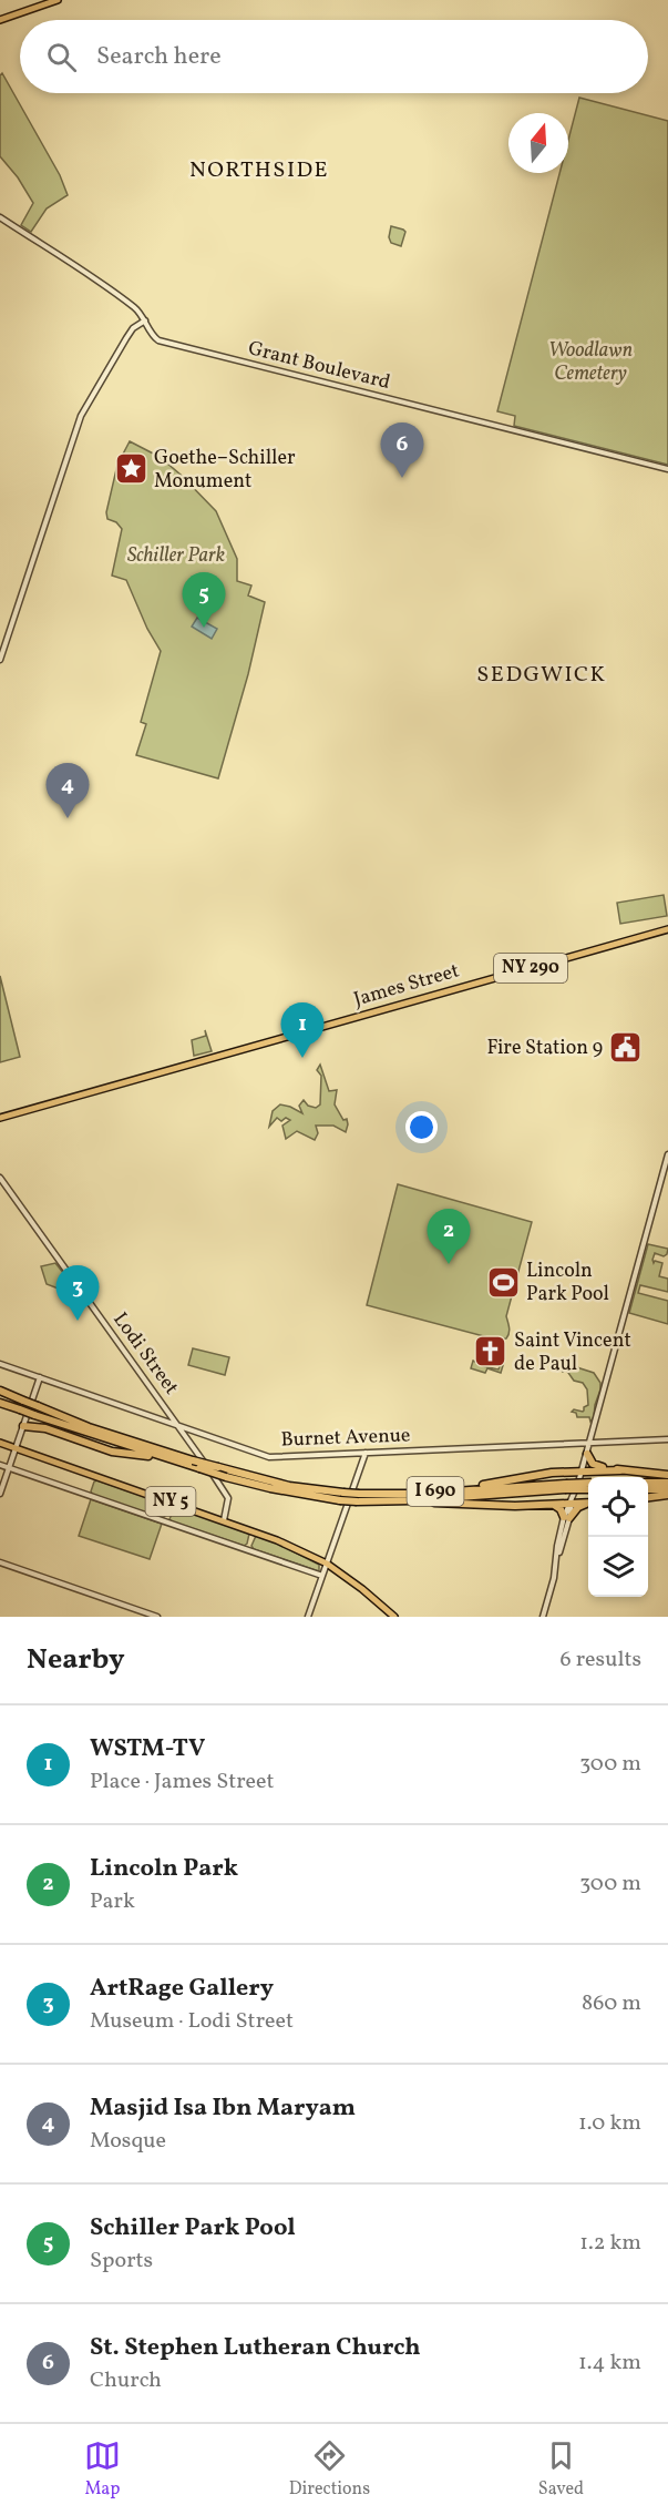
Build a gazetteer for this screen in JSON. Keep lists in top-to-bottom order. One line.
{"streets":{"highway":["I 690"],"main road":["NY 290","James Street","NY 5"],"street":["Grant Boulevard","Lodi Street","Burnet Avenue"]},"crossings":[["Lodi Street","Burnet Avenue"],["Lodi Street","NY 5"]],"districts":["NORTHSIDE","SEDGWICK"],"parks":["Woodlawn Cemetery","Schiller Park"],"places":{"place":["Goethe–Schiller Monument"],"public building":["Fire Station 9"],"sports":["Lincoln Park Pool"],"church":["Saint Vincent de Paul"]},"north":"top","page":{"search":"Search here","pins":["6","5","4","1","2","3"],"heading":["Nearby","6 results"],"list":[{"mark":"1","name":"WSTM-TV","note":"Place · James Street","value":"300 m"},{"mark":"2","name":"Lincoln Park","note":"Park","value":"300 m"},{"mark":"3","name":"ArtRage Gallery","note":"Museum · Lodi Street","value":"860 m"},{"mark":"4","name":"Masjid Isa Ibn Maryam","note":"Mosque","value":"1.0 km"},{"mark":"5","name":"Schiller Park Pool","note":"Sports","value":"1.2 km"},{"mark":"6","name":"St. Stephen Lutheran Church","note":"Church","value":"1.4 km"}],"nav":["Map","Directions","Saved"]}}
